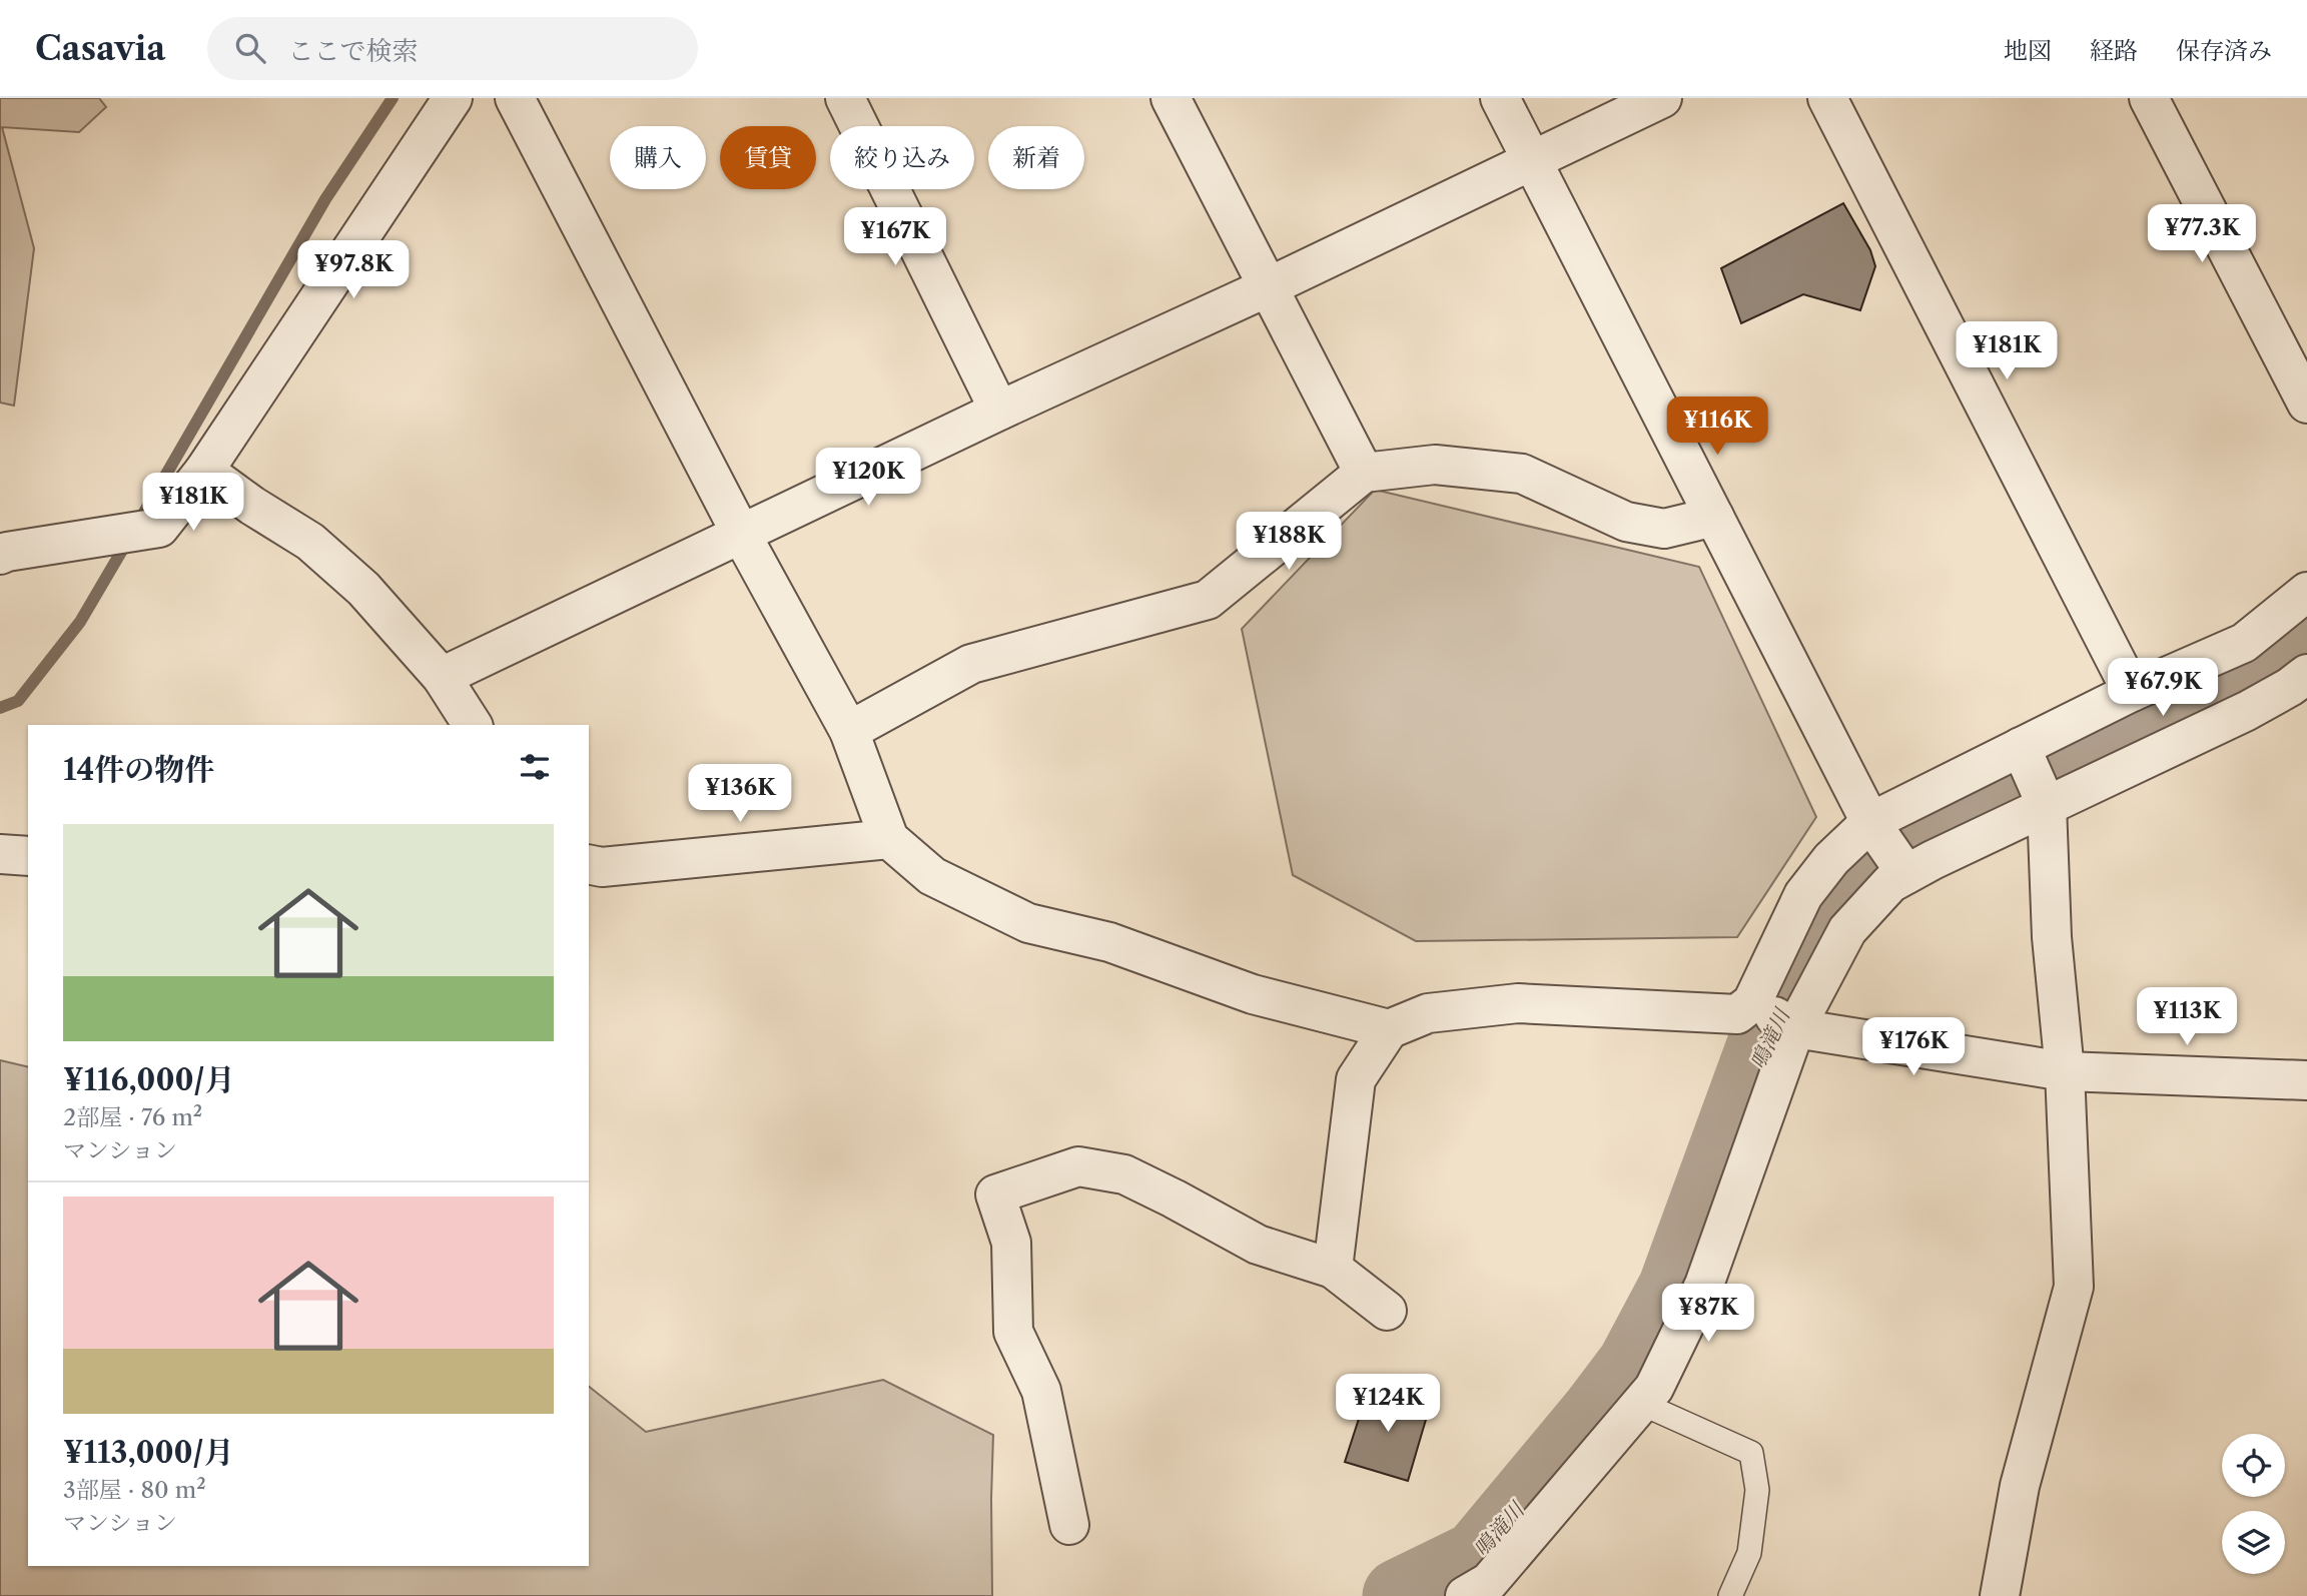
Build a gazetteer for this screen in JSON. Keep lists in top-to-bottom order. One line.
{"water":["鳴滝川"],"page":{"header":"Casavia","search":"ここで検索","nav":["地図","経路","保存済み"],"chip":["購入","賃貸","絞り込み","新着"],"price":["¥77.3K","¥167K","¥97.8K","¥181K","¥116K","¥120K","¥181K","¥188K","¥67.9K","¥136K","¥113K","¥176K","¥87K","¥124K"],"heading":"14件の物件","list":[{"name":"¥116,000/月","note":"2部屋 · 76 m² · マンション"},{"name":"¥113,000/月","note":"3部屋 · 80 m² · マンション"}]}}
